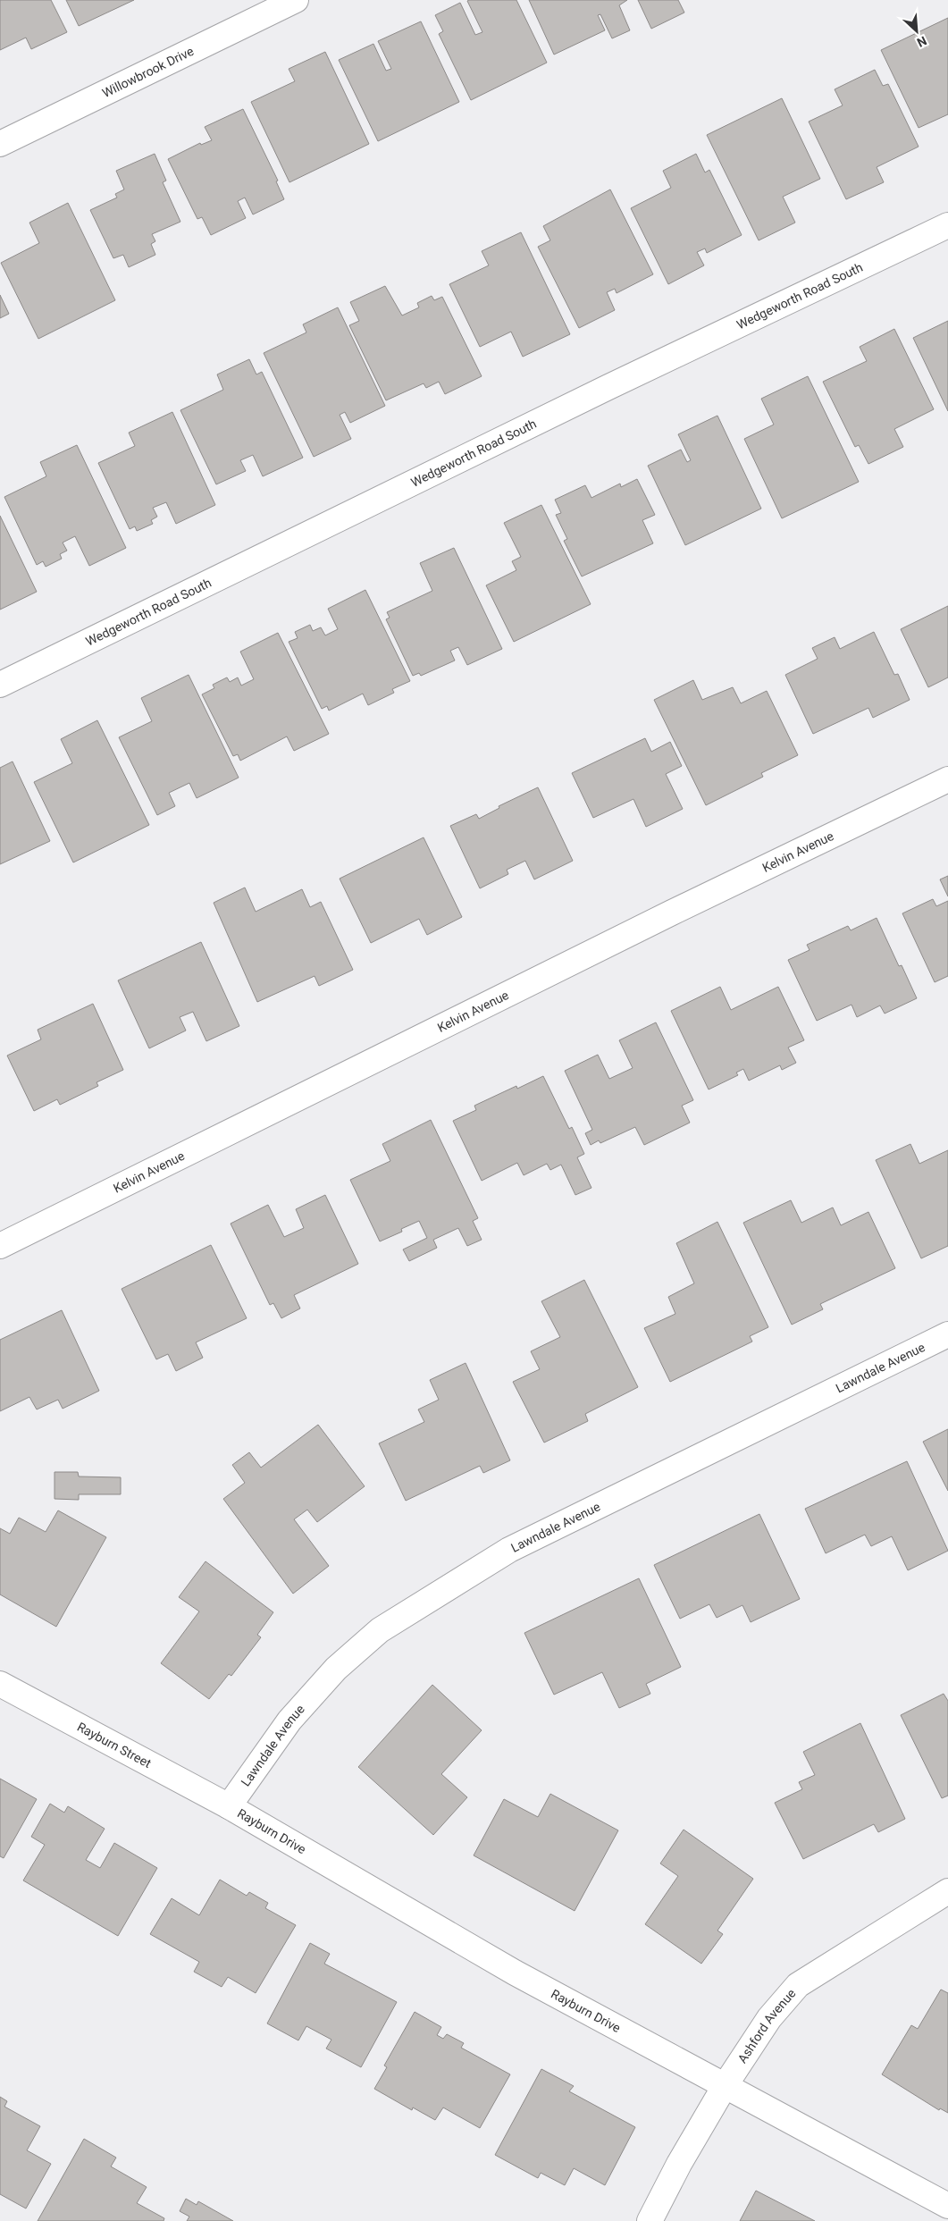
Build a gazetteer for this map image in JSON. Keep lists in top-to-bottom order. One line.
{"streets":{"street":["Willowbrook Drive","Wedgeworth Road South","Kelvin Avenue","Lawndale Avenue","Rayburn Street","Rayburn Drive","Ashford Avenue"]},"crossings":[["Lawndale Avenue","Rayburn Street"],["Lawndale Avenue","Rayburn Drive"],["Rayburn Street","Rayburn Drive"],["Rayburn Drive","Ashford Avenue"]],"north":"bottom right"}
